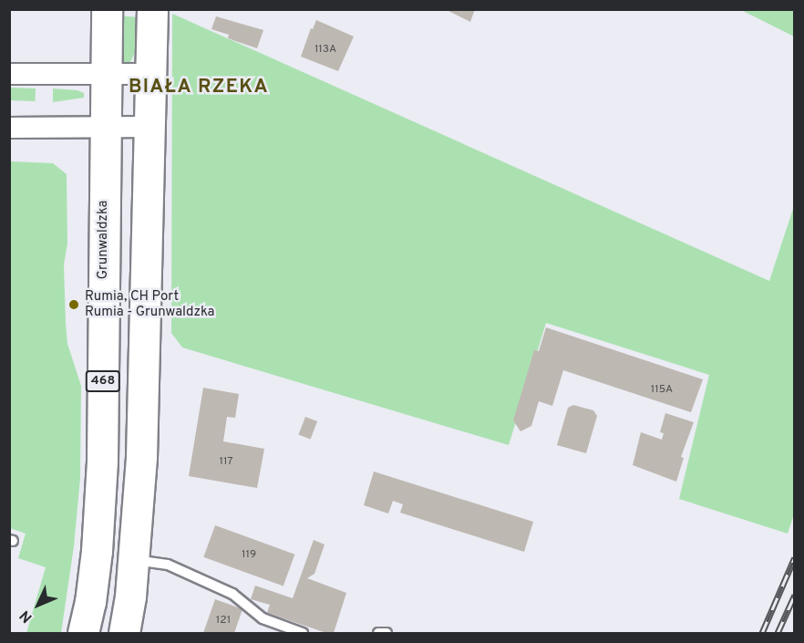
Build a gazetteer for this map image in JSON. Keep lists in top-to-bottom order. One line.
{"streets":{"main road":["Grunwaldzka","468"]},"districts":["BIAŁA RZEKA"],"places":["Rumia, CH Port Rumia - Grunwaldzka"],"house_numbers":["113A","115A","117","119","121"],"north":"bottom left"}
